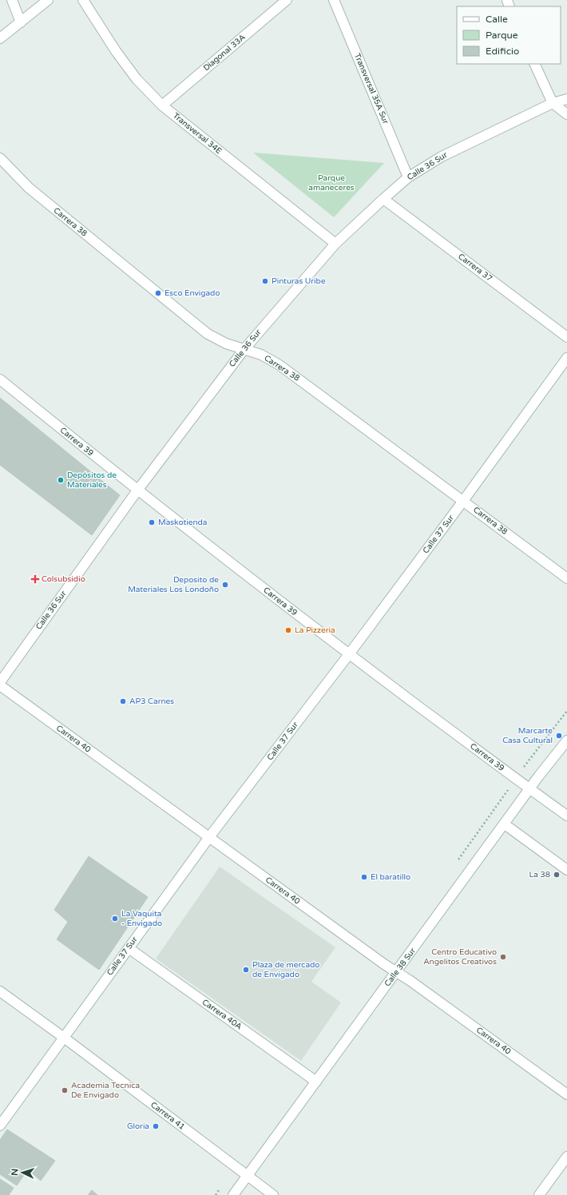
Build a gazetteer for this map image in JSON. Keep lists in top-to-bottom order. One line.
{"streets":{"street":["Diagonal 33A","Transversal 35A Sur","Transversal 34E","Calle 36 Sur","Carrera 38","Carrera 37","Carrera 39","Calle 37 Sur","Carrera 40","Calle 38 Sur","Carrera 40A","Carrera 41"]},"crossings":[["Diagonal 33A","Transversal 34E"],["Transversal 35A Sur","Calle 36 Sur"],["Transversal 34E","Calle 36 Sur"],["Calle 36 Sur","Carrera 38"],["Calle 36 Sur","Carrera 37"],["Calle 36 Sur","Carrera 39"],["Carrera 38","Calle 37 Sur"],["Carrera 39","Calle 37 Sur"],["Carrera 39","Calle 38 Sur"],["Calle 37 Sur","Carrera 40"],["Calle 37 Sur","Carrera 40A"],["Calle 37 Sur","Carrera 41"],["Carrera 40","Calle 38 Sur"],["Calle 38 Sur","Carrera 40A"],["Calle 38 Sur","Carrera 41"]],"parks":["Parque amaneceres"],"places":{"other":["Pinturas Uribe","Esco Envigado","Depósitos de Materiales","Maskotienda","Deposito de Materiales Los Londoño","La Pizzeria","AP3 Carnes","Marcarte Casa Cultural","La 38","El baratillo","La Vaquita - Envigado","Centro Educativo Angelitos Creativos","Plaza de mercado de Envigado","Academia Tecnica De Envigado","Gloria"],"health":["Colsubsidio"]},"legend":["Calle","Parque","Edificio"],"north":"left"}
